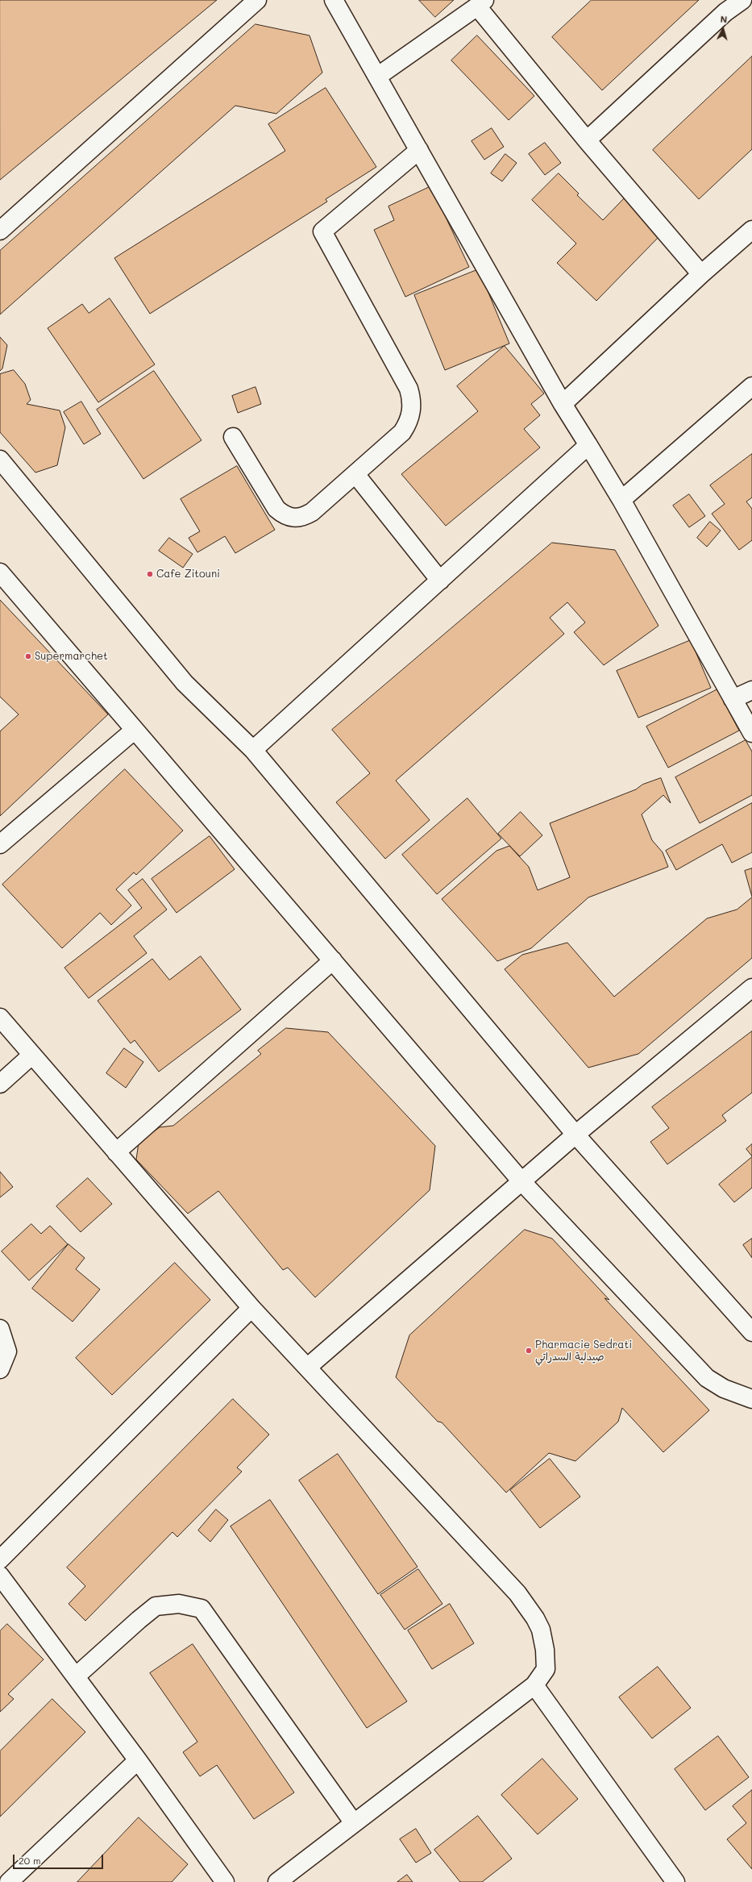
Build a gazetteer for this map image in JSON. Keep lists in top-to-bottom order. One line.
{"places":["Cafe Zitouni","Supermarchet","Pharmacie Sedrati صيدلية السدراتي"],"scale_bar":"20 m","north":"top"}
